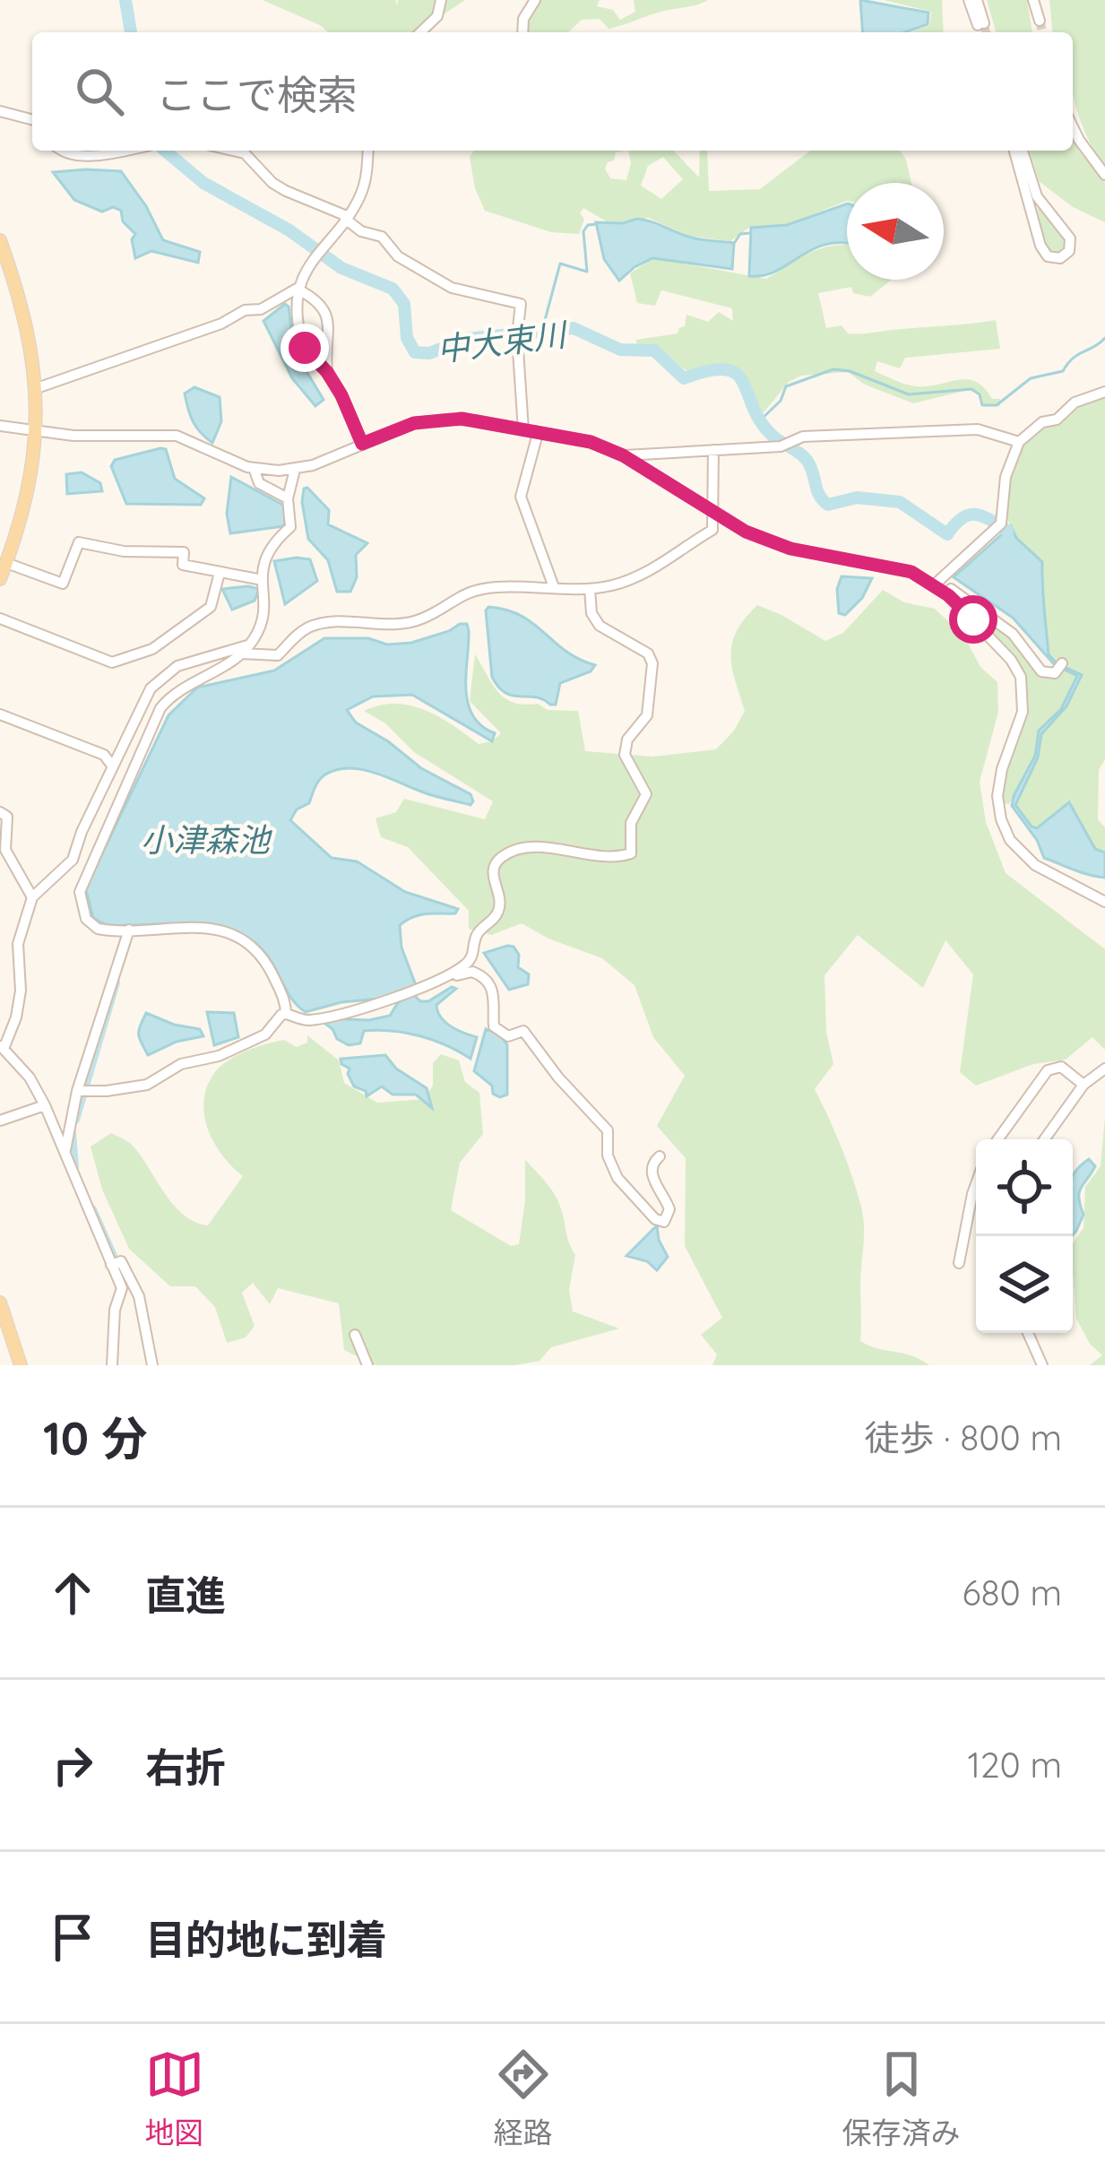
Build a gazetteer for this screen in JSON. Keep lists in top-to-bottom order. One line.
{"water":["中大束川","小津森池"],"north":"left","page":{"search":"ここで検索","heading":["10 分","徒歩 · 800 m"],"list":[["直進","680 m"],["右折","120 m"],"目的地に到着"],"nav":["地図","経路","保存済み"]}}
